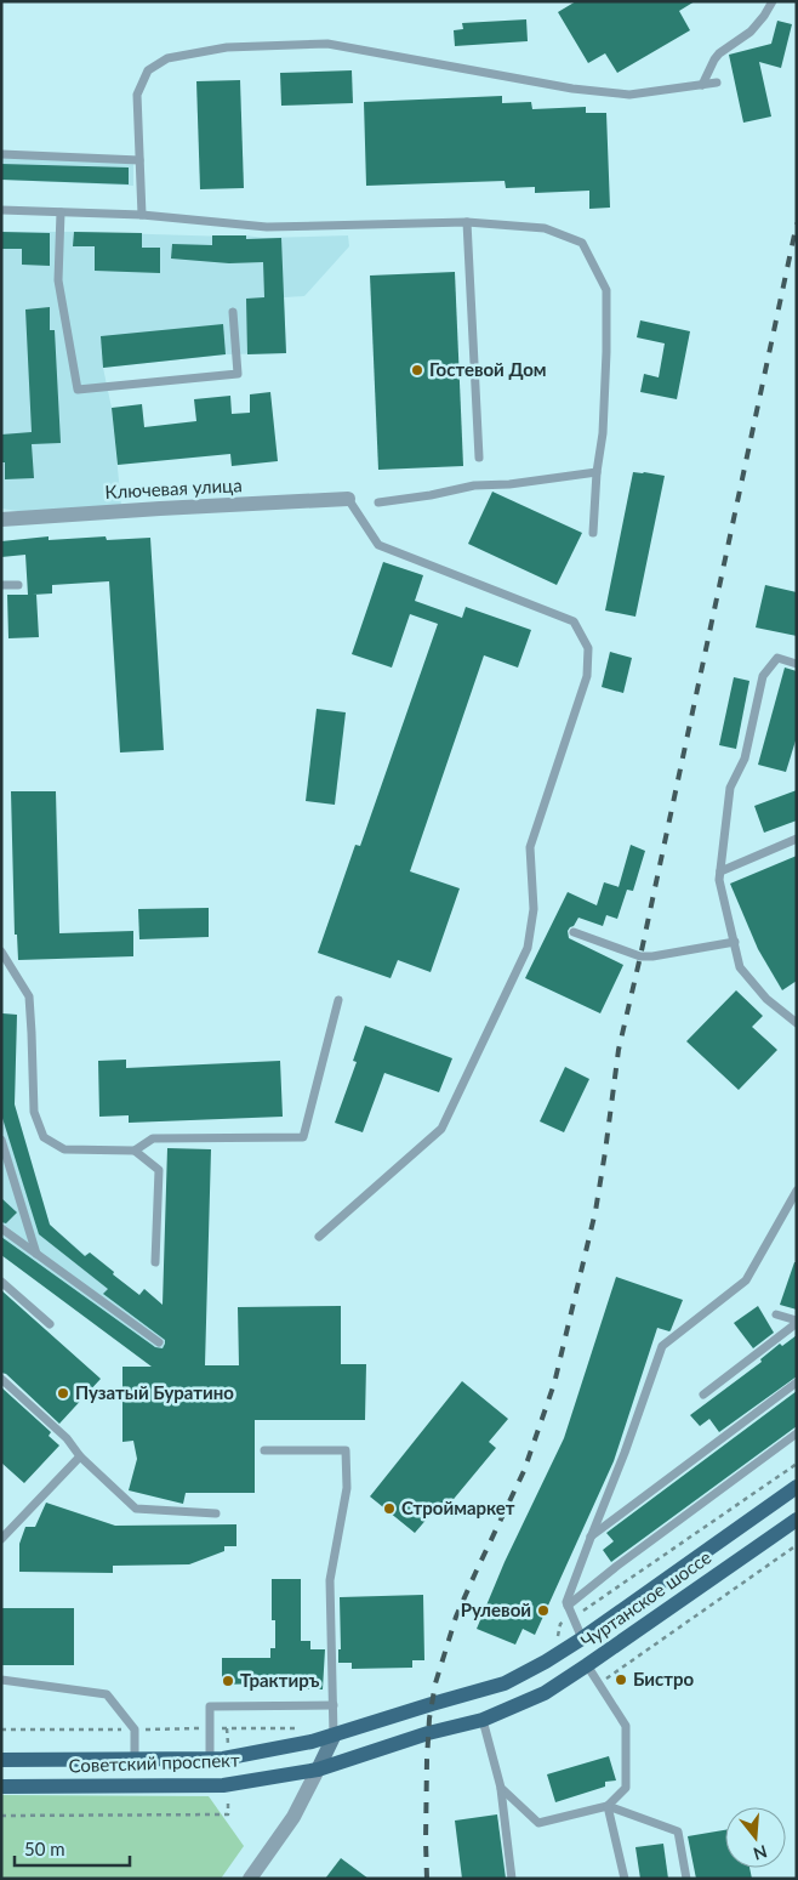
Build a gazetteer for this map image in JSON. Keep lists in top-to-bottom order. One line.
{"streets":{"main road":["Чуртанское шоссе","Советский проспект"],"street":["Ключевая улица"]},"crossings":[["Чуртанское шоссе","Советский проспект"]],"places":["Гостевой Дом","Пузатый Буратино","Строймаркет","Рулевой","Бистро","Трактиръ"],"scale_bar":"50 m","north":"bottom"}
